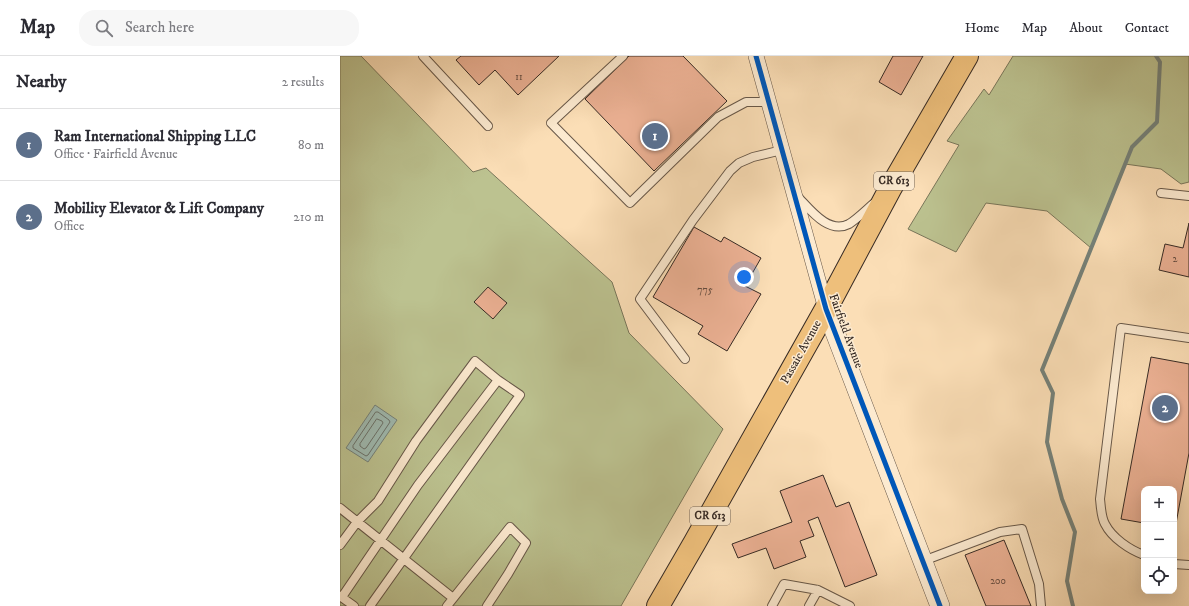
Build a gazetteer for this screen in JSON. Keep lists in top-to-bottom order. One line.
{"streets":{"main road":["CR 613","Passaic Avenue"],"street":["Fairfield Avenue"]},"crossings":[["Fairfield Avenue","Passaic Avenue"]],"house_numbers":["11","2","775","200"],"page":{"header":"Map","search":"Search here","nav":["Home","Map","About","Contact"],"heading":["Nearby","2 results"],"list":[{"mark":"1","name":"Ram International Shipping LLC","note":"Office · Fairfield Avenue","value":"80 m"},{"mark":"2","name":"Mobility Elevator & Lift Company","note":"Office","value":"210 m"}],"pins":["1","2"],"map_buttons":["+","−"]}}
